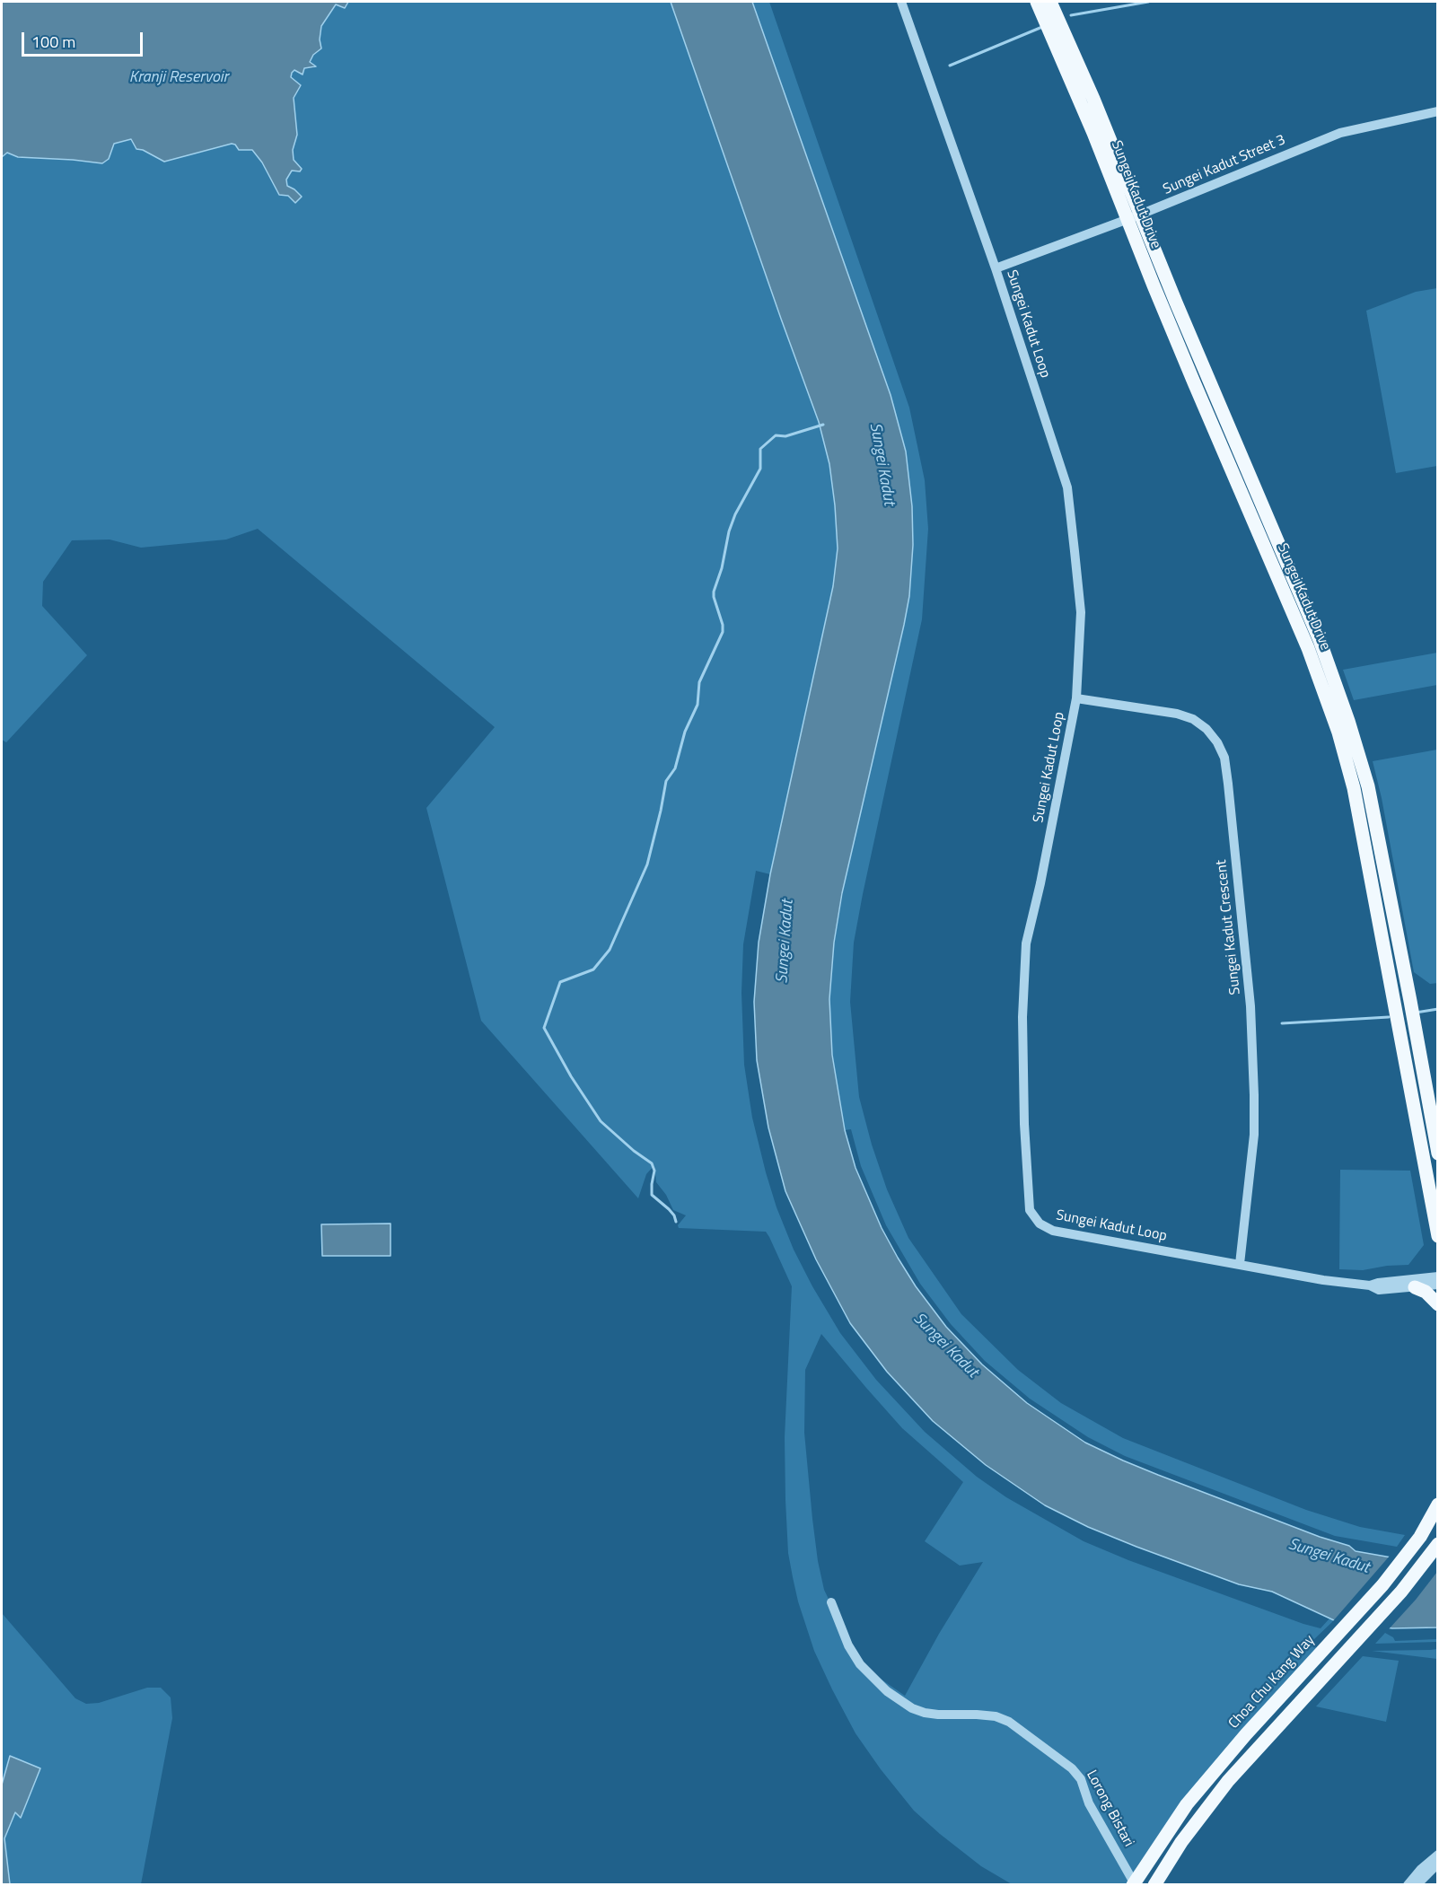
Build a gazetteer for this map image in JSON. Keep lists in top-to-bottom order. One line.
{"streets":{"main road":["Sungei Kadut Drive","Choa Chu Kang Way"],"street":["Sungei Kadut Street 3","Sungei Kadut Loop","Sungei Kadut Crescent","Lorong Bistari"]},"crossings":[["Sungei Kadut Street 3","Sungei Kadut Drive"],["Sungei Kadut Street 3","Sungei Kadut Loop"],["Sungei Kadut Loop","Sungei Kadut Crescent"],["Choa Chu Kang Way","Lorong Bistari"]],"water":["Kranji Reservoir","Sungei Kadut"],"scale_bar":"100 m"}
